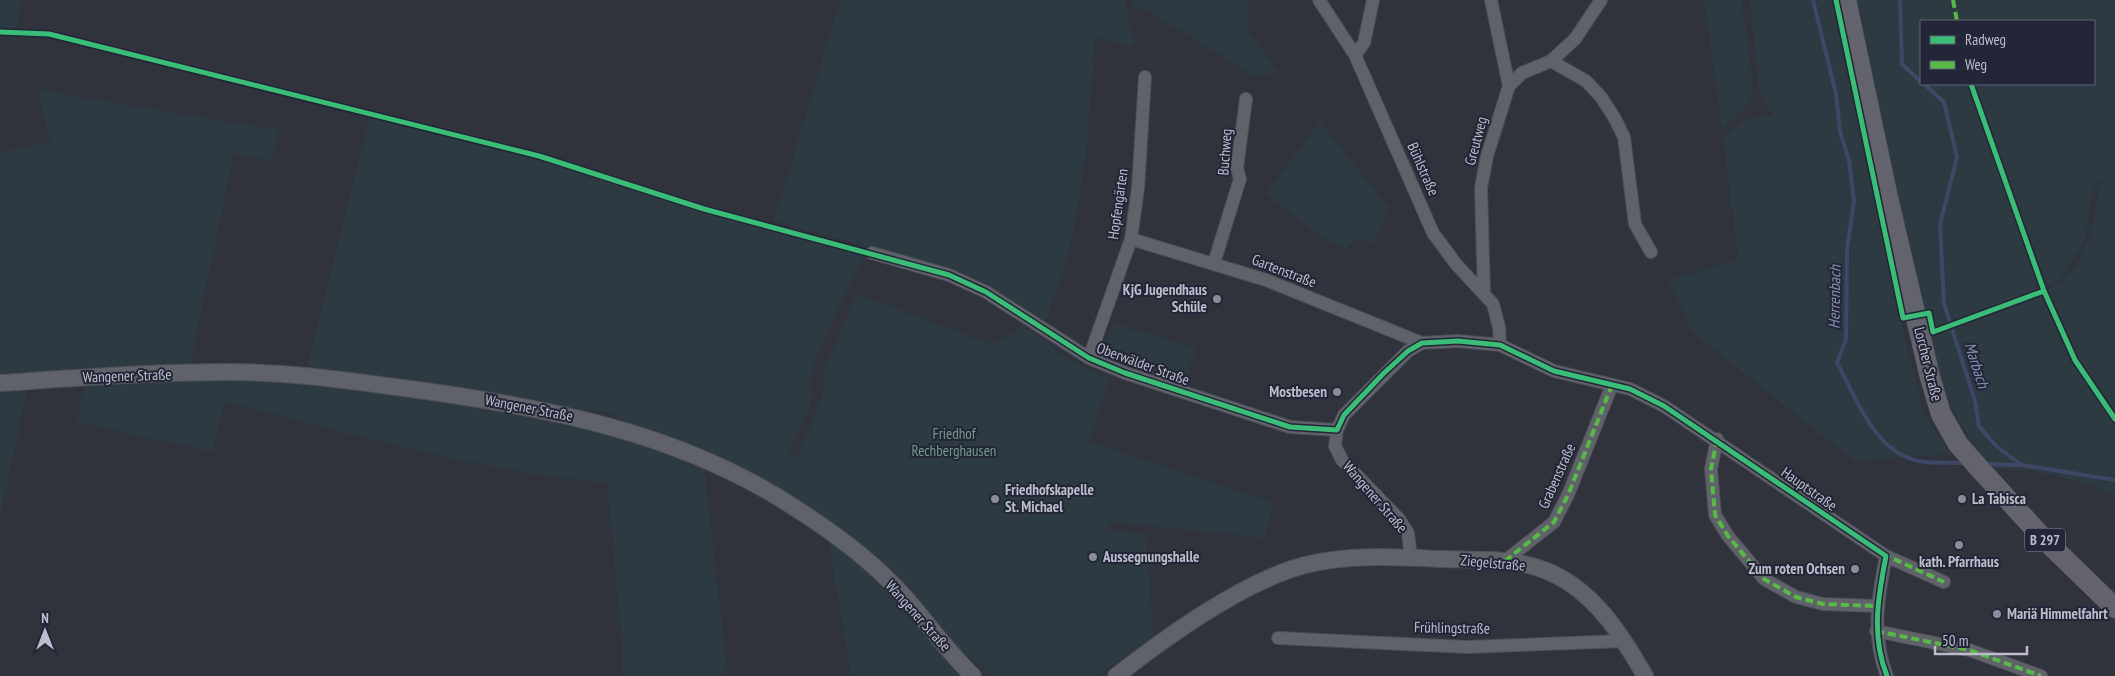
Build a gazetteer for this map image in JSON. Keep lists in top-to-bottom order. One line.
{"streets":{"main road":["Lorcher Straße","B 297"],"street":["Greutweg","Buchweg","Bühlstraße","Hopfengärten","Gartenstraße","Oberwälder Straße","Wangener Straße","Grabenstraße","Hauptstraße","Ziegelstraße","Frühlingstraße"]},"crossings":[["Greutweg","Bühlstraße"],["Buchweg","Gartenstraße"],["Hopfengärten","Gartenstraße"],["Hopfengärten","Oberwälder Straße"],["Oberwälder Straße","Wangener Straße"],["Wangener Straße","Ziegelstraße"],["Grabenstraße","Hauptstraße"],["Grabenstraße","Ziegelstraße"],["Ziegelstraße","Frühlingstraße"]],"water":["Herrenbach","Marbach"],"parks":["Friedhof Rechberghausen"],"places":["KjG Jugendhaus Schüle","Mostbesen","Friedhofskapelle St. Michael","La Tabisca","kath. Pfarrhaus","Aussegnungshalle","Zum roten Ochsen","Mariä Himmelfahrt"],"legend":["Radweg","Weg"],"scale_bar":"50 m","north":"top"}
